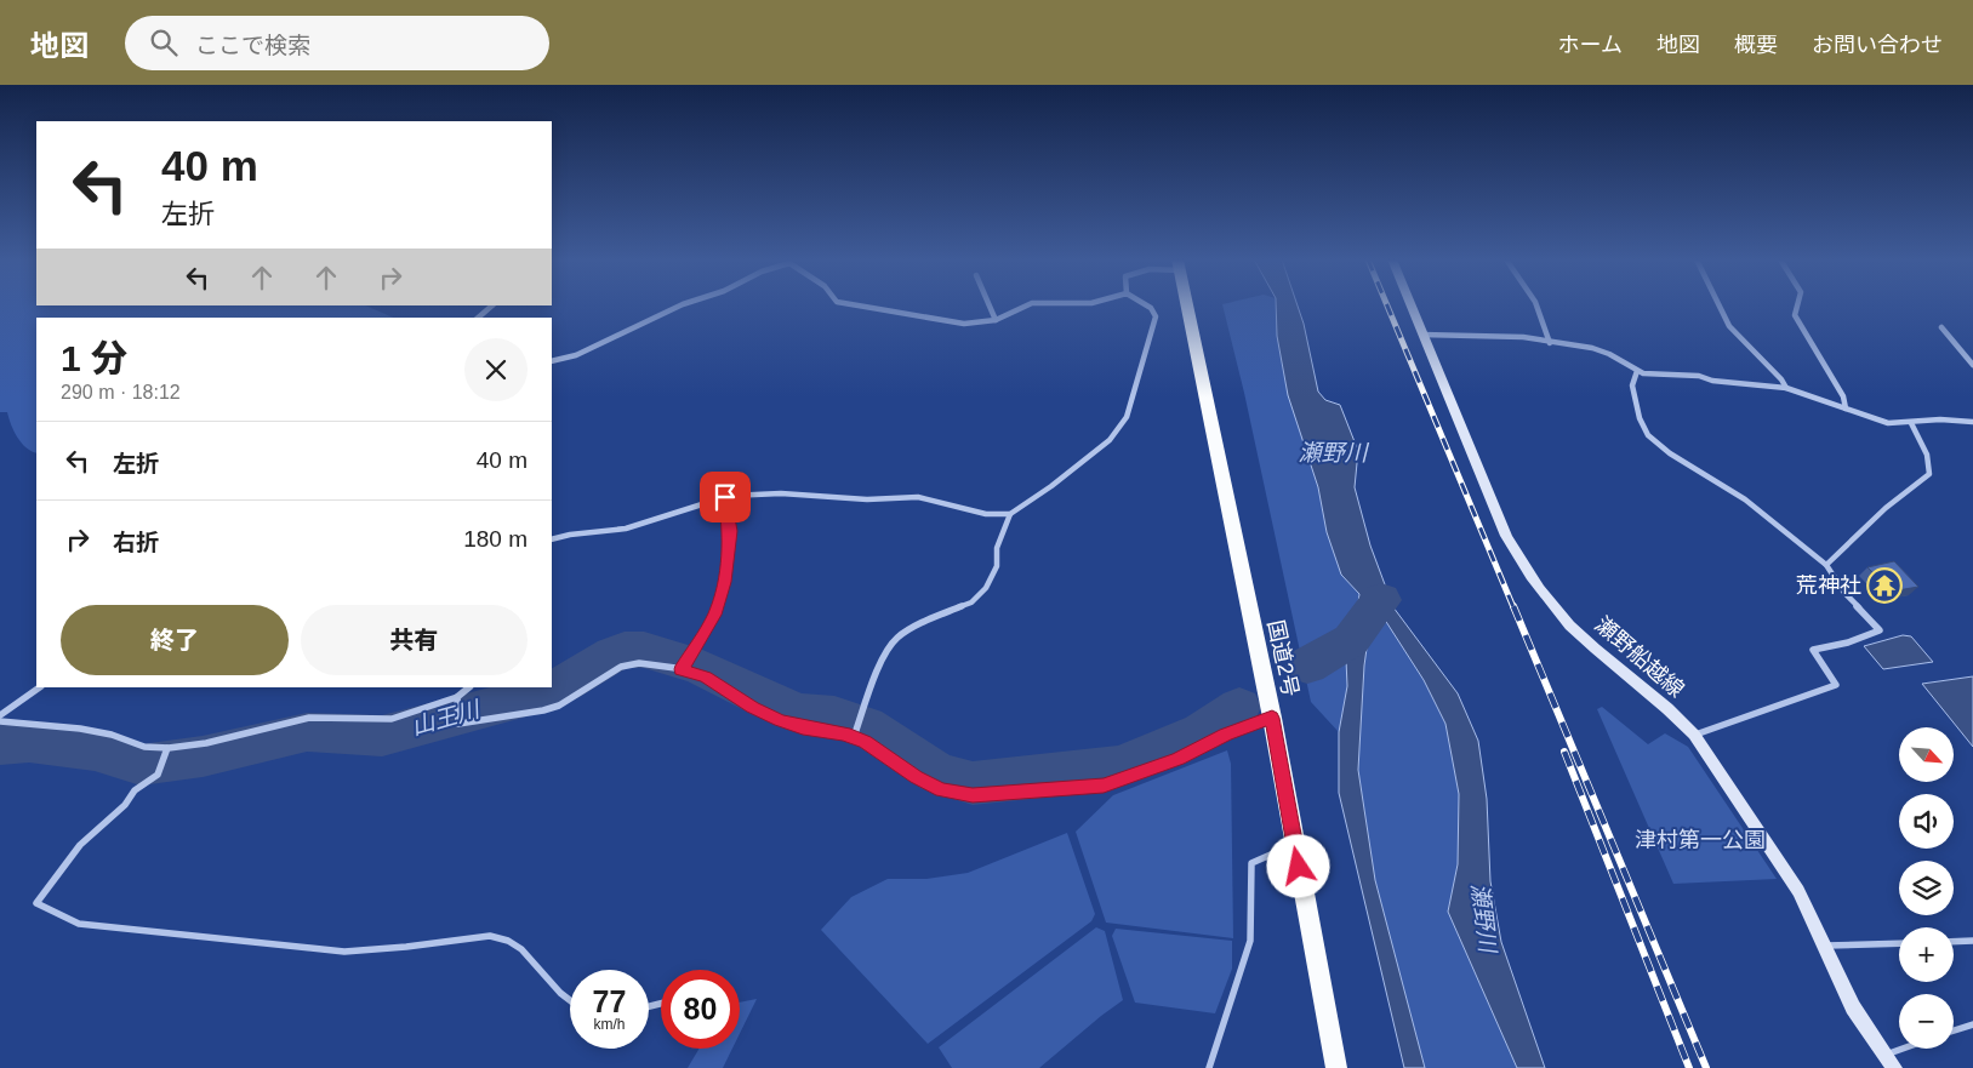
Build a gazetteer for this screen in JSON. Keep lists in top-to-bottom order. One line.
{"streets":{"highway":["国道2号"],"main road":["瀬野船越線"]},"water":["瀬野川","山王川"],"parks":["津村第一公園"],"places":{"temple":["荒神社"]},"north":"bottom right","page":{"header":"地図","search":"ここで検索","nav":["ホーム","地図","概要","お問い合わせ"],"turn":["40 m","左折"],"heading":["1 分","290 m · 18:12"],"list":[{"name":"左折","value":"40 m"},{"name":"右折","value":"180 m"}],"buttons":["終了","共有"],"map_buttons":["+","−"],"speed":"77 km/h","limit":"80"}}
